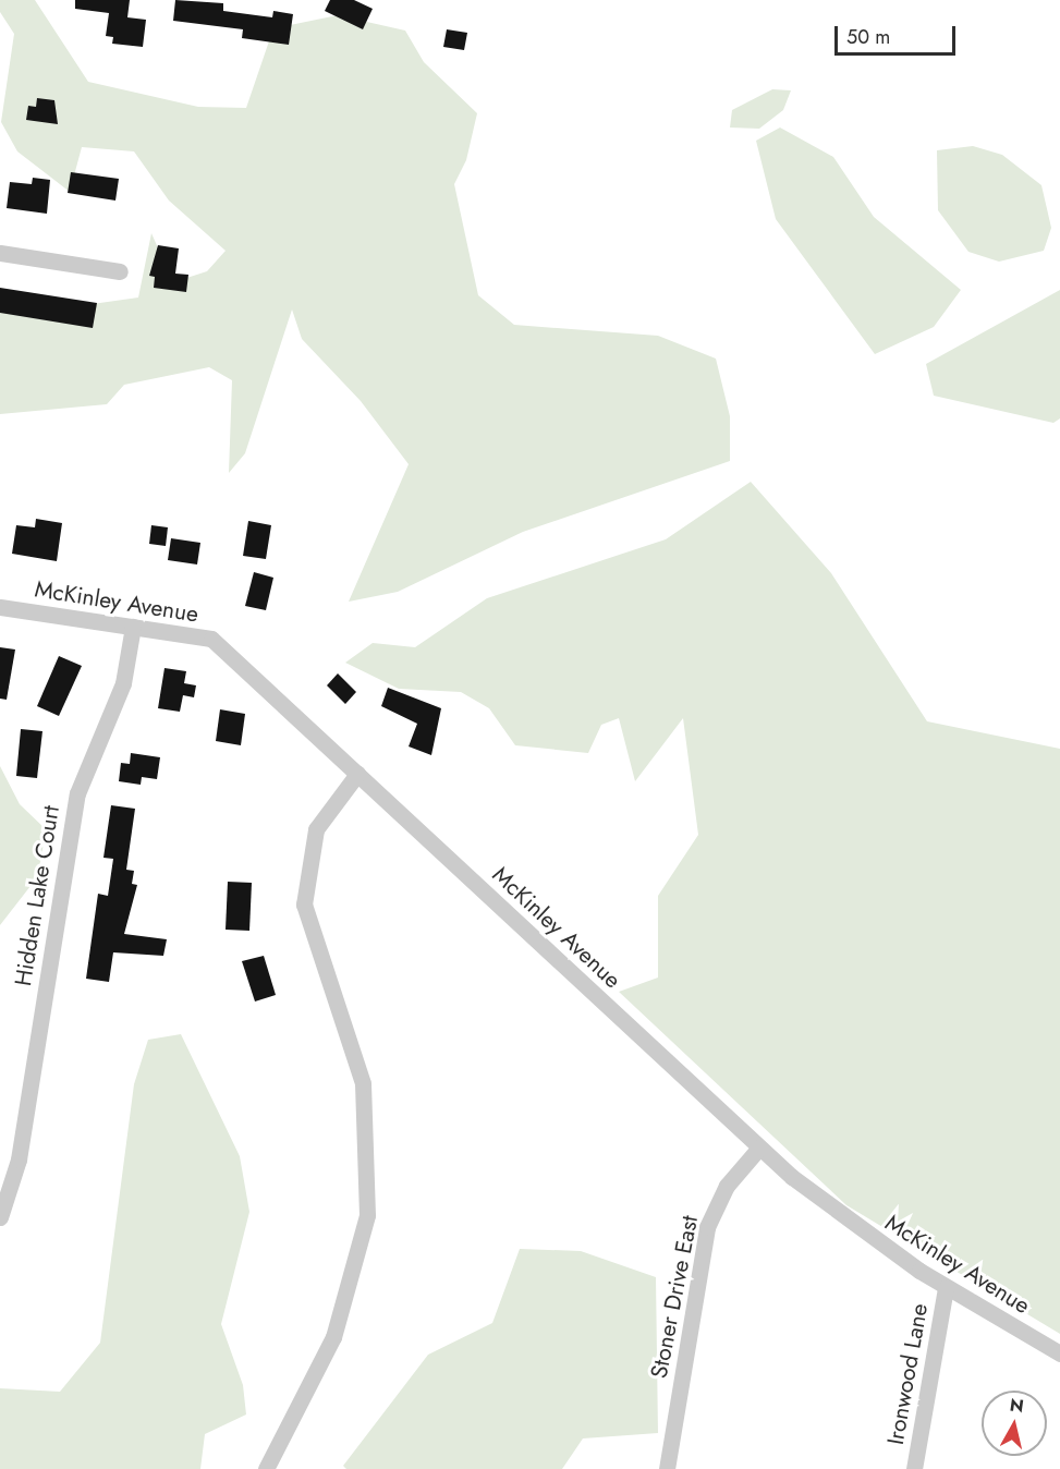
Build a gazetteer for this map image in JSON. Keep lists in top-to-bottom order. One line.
{"streets":{"street":["McKinley Avenue","Hidden Lake Court","Stoner Drive East","Ironwood Lane"]},"crossings":[["McKinley Avenue","Hidden Lake Court"],["McKinley Avenue","Stoner Drive East"],["McKinley Avenue","Ironwood Lane"]],"scale_bar":"50 m","north":"top"}
